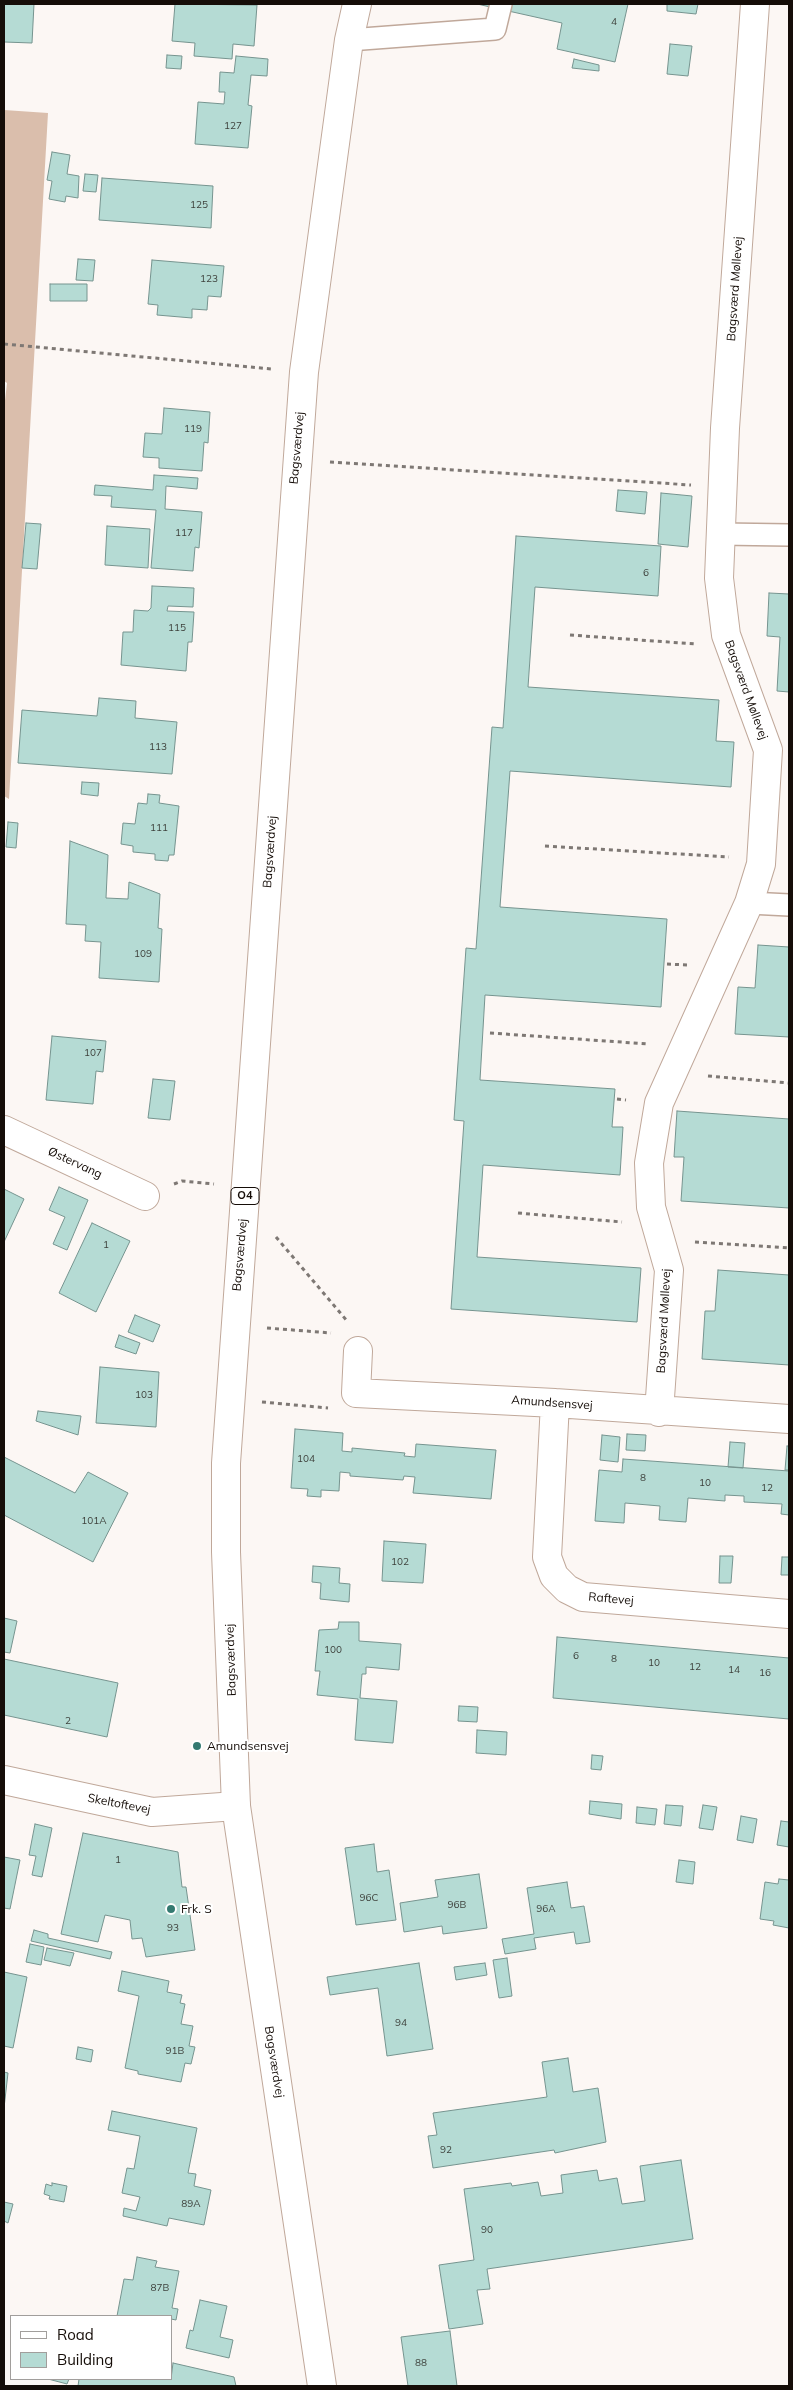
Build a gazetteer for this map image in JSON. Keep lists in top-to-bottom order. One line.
{"streets":{"street":["Bagsværd Møllevej","Bagsværdvej","Østervang","O4","Amundsensvej","Raftevej","Skeltoftevej"]},"crossings":[["Bagsværd Møllevej","Amundsensvej"],["Bagsværdvej","Skeltoftevej"],["Amundsensvej","Raftevej"]],"places":["Amundsensvej","Frk. S"],"house_numbers":["4","127","125","123","119","117","6","115","113","111","109","107","1","103","104","8","10","12","101A","102","100","6","8","10","12","14","16","2","1","96C","96B","96A","93","94","91B","92","89A","90","87B","88"],"legend":["Road","Building"]}
